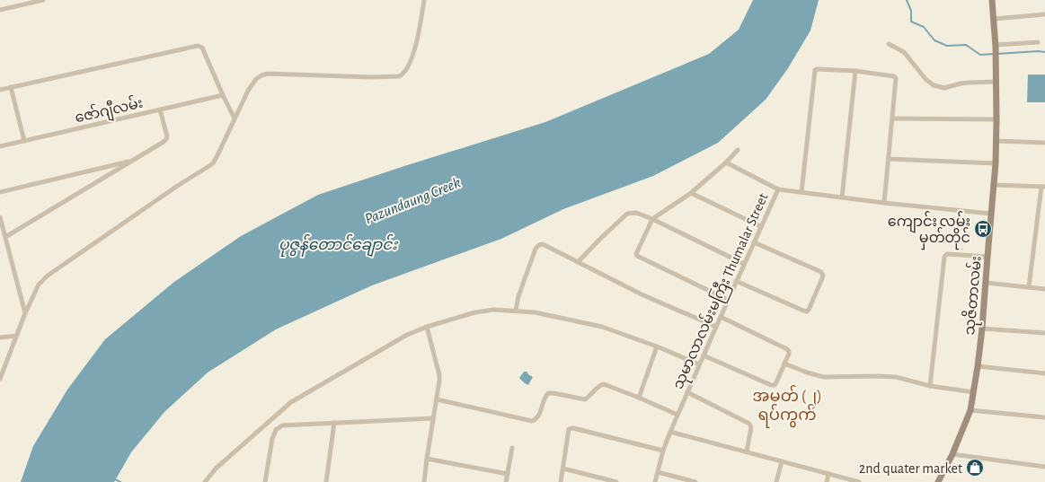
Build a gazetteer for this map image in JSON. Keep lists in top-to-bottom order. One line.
{"streets":{"main road":["သုဇိတာလမ်း"],"street":["ဇော်ဂျီလမ်း","သုမာလာလမ်းမကြီး Thumalar Street"]},"crossings":[["သုမာလာလမ်းမကြီး Thumalar Street","သုဇိတာလမ်း"]],"districts":["အမှတ် (၂) ရပ်ကွက်"],"water":["Pazundaung Creek","ပုဇွန်တောင်ချောင်း"],"places":{"bus stop":["ကျောင်း လမ်း မှတ်တိုင်"],"shop":["2nd quater market"]}}
